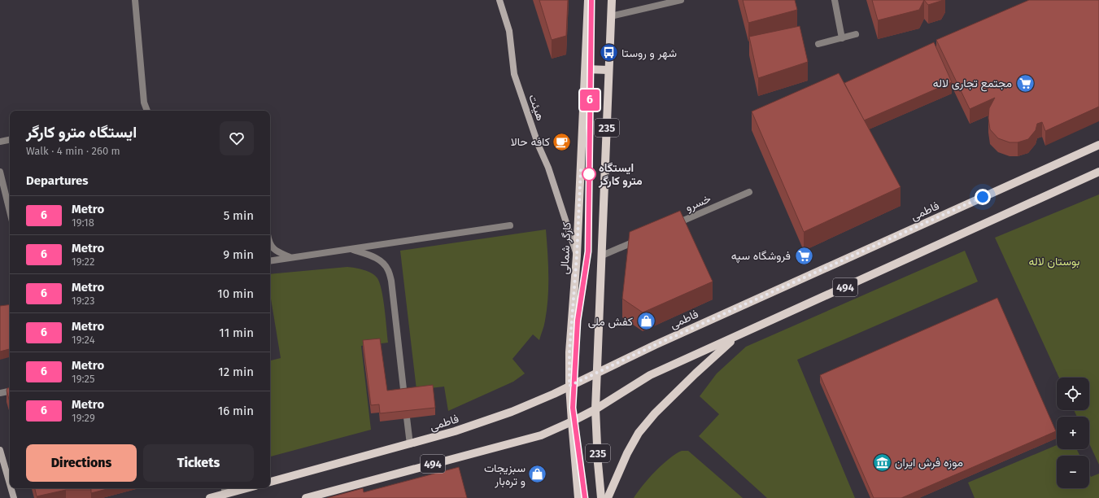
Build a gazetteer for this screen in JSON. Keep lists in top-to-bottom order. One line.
{"streets":{"main road":["235","فاطمی","کارگر شمالی","494"],"street":["هیئت","خسرو"]},"crossings":[["هیئت","کارگر شمالی"],["235","فاطمی"],["235","494"],["فاطمی","کارگر شمالی"],["کارگر شمالی","494"]],"parks":["بوستان لاله"],"places":{"bus stop":["شهر و روستا"],"supermarket":["مجتمع تجاری لاله","فروشگاه سپه"],"cafe":["کافه حالا"],"other":["ایستگاه مترو کارگر"],"shop":["کفش ملی","سبزیجات و تره‌بار"],"museum":["موزه فرش ایران"]},"lines":["metro line 6"],"page":{"on_map":"6","heading":[["ایستگاه مترو کارگر","Walk · 4 min · 260 m"],"Departures"],"list":[{"mark":"6","name":"Metro","note":"19:18","value":"5 min"},{"mark":"6","name":"Metro","note":"19:22","value":"9 min"},{"mark":"6","name":"Metro","note":"19:23","value":"10 min"},{"mark":"6","name":"Metro","note":"19:24","value":"11 min"},{"mark":"6","name":"Metro","note":"19:25","value":"12 min"},{"mark":"6","name":"Metro","note":"19:29","value":"16 min"}],"map_buttons":["+","−"],"buttons":["Directions","Tickets"]}}
